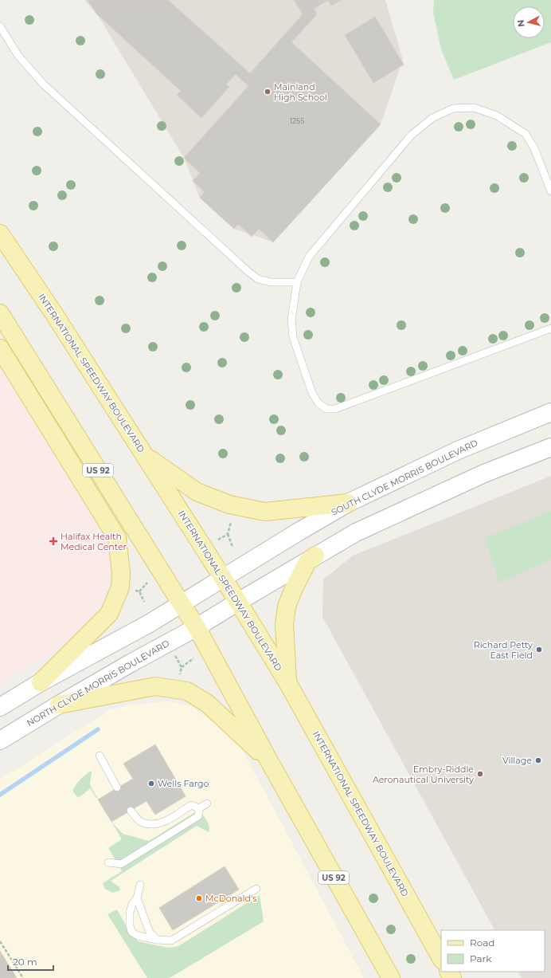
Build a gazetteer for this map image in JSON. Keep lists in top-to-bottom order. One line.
{"streets":{"main road":["INTERNATIONAL SPEEDWAY BOULEVARD","US 92","SOUTH CLYDE MORRIS BOULEVARD","NORTH CLYDE MORRIS BOULEVARD"]},"crossings":[["INTERNATIONAL SPEEDWAY BOULEVARD","SOUTH CLYDE MORRIS BOULEVARD"],["US 92","SOUTH CLYDE MORRIS BOULEVARD"],["US 92","NORTH CLYDE MORRIS BOULEVARD"]],"places":{"other":["Mainland High School","Richard Petty East Field","Village","Embry-Riddle Aeronautical University","Wells Fargo","McDonald's"],"health":["Halifax Health Medical Center"]},"house_numbers":["1255"],"legend":["Road","Park"],"scale_bar":"20 m","north":"left"}
